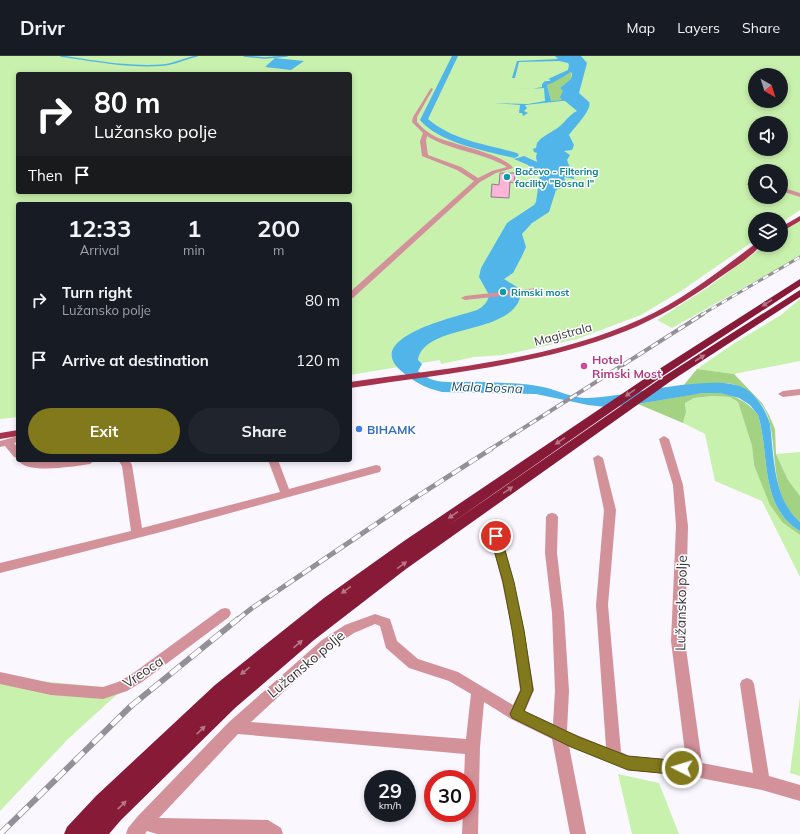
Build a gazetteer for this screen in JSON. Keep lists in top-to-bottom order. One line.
{"streets":{"main road":["Magistrala"],"street":["Lužansko polje","Vreoca"]},"water":["Mala Bosna"],"places":["Bačevo - Filtering facility \"Bosna I\"","Rimski most","Hotel Rimski Most","BIHAMK"],"north":"bottom right","page":{"header":"Drivr","nav":["Map","Layers","Share"],"turn":["80 m","Lužansko polje"],"then":"Then","eta":["12:33","Arrival","1","min","200","m"],"list":[{"name":"Turn right","note":"Lužansko polje","value":"80 m"},{"name":"Arrive at destination","value":"120 m"}],"buttons":["Exit","Share"],"speed":"29 km/h","limit":"30"}}
